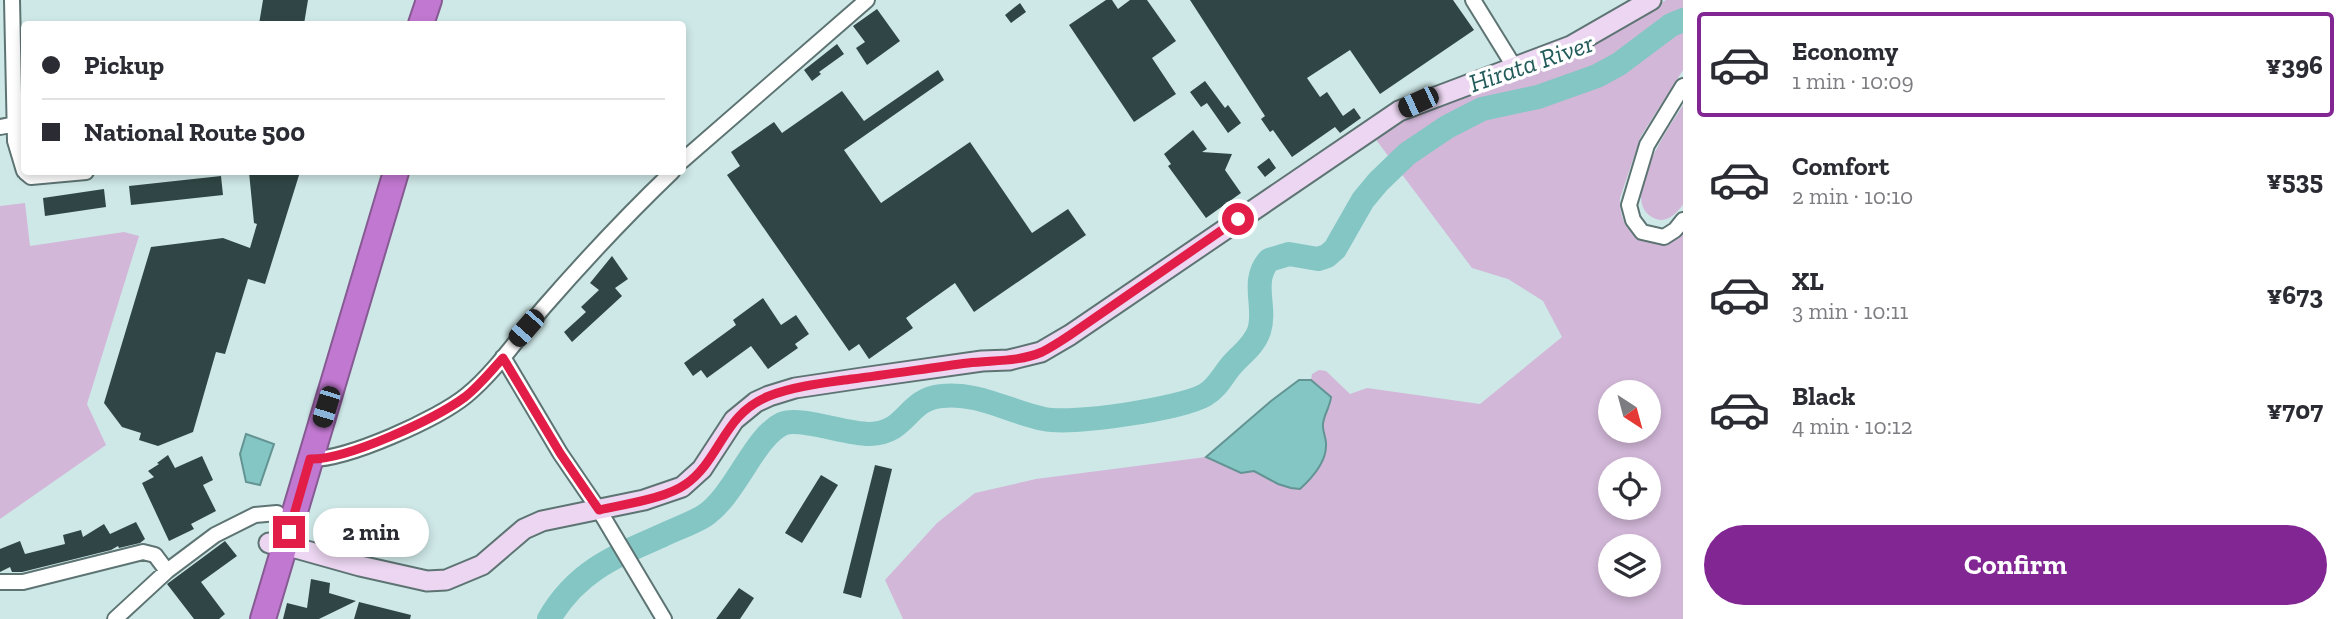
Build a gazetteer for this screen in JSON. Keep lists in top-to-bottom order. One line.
{"water":["Hirata River"],"north":"bottom right","page":{"list":[{"name":"Economy","note":"1 min · 10:09","value":"¥396"},{"name":"Comfort","note":"2 min · 10:10","value":"¥535"},{"name":"XL","note":"3 min · 10:11","value":"¥673"},{"name":"Black","note":"4 min · 10:12","value":"¥707"}],"banner":["Pickup","National Route 500"],"bubble":"2 min","buttons":"Confirm"}}
